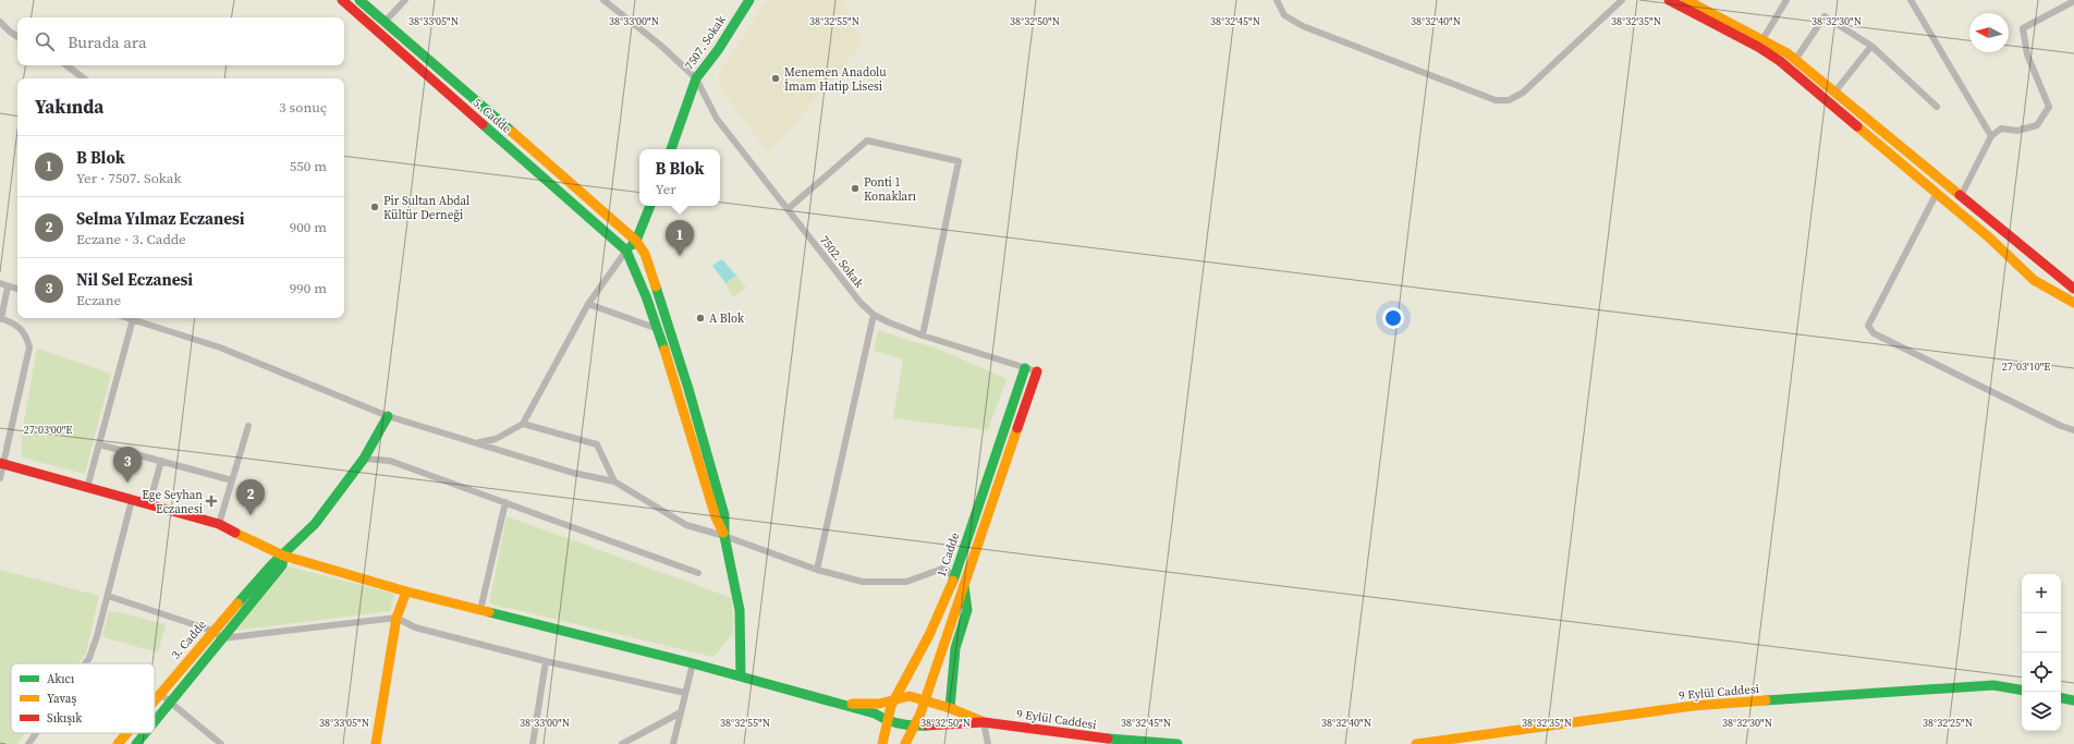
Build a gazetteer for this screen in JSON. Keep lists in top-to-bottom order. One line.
{"streets":{"street":["7507. Sokak","5. Cadde","7502. Sokak","1. Cadde","3. Cadde","9 Eylül Caddesi"]},"crossings":[["7507. Sokak","7502. Sokak"],["7502. Sokak","1. Cadde"],["1. Cadde","9 Eylül Caddesi"],["3. Cadde","9 Eylül Caddesi"]],"places":{"other":["Menemen Anadolu İmam Hatip Lisesi","Ponti 1 Konakları","Pir Sultan Abdal Kültür Derneği","A Blok"],"health":["Ege Seyhan Eczanesi"]},"legend":["Akıcı","Yavaş","Sıkışık"],"north":"left","page":{"search":"Burada ara","heading":["Yakında","3 sonuç"],"list":[{"mark":"1","name":"B Blok","note":"Yer · 7507. Sokak","value":"550 m"},{"mark":"2","name":"Selma Yılmaz Eczanesi","note":"Eczane · 3. Cadde","value":"900 m"},{"mark":"3","name":"Nil Sel Eczanesi","note":"Eczane","value":"990 m"}],"popup":["B Blok","Yer"],"pins":["1","3","2"],"map_buttons":["+","−"]},"coordinates":["38°33'05\"N","38°33'00\"N","38°32'55\"N","38°32'50\"N","38°32'45\"N","38°32'40\"N","38°32'35\"N","38°32'30\"N","27°03'10\"E","27°03'00\"E","38°32'25\"N"]}
